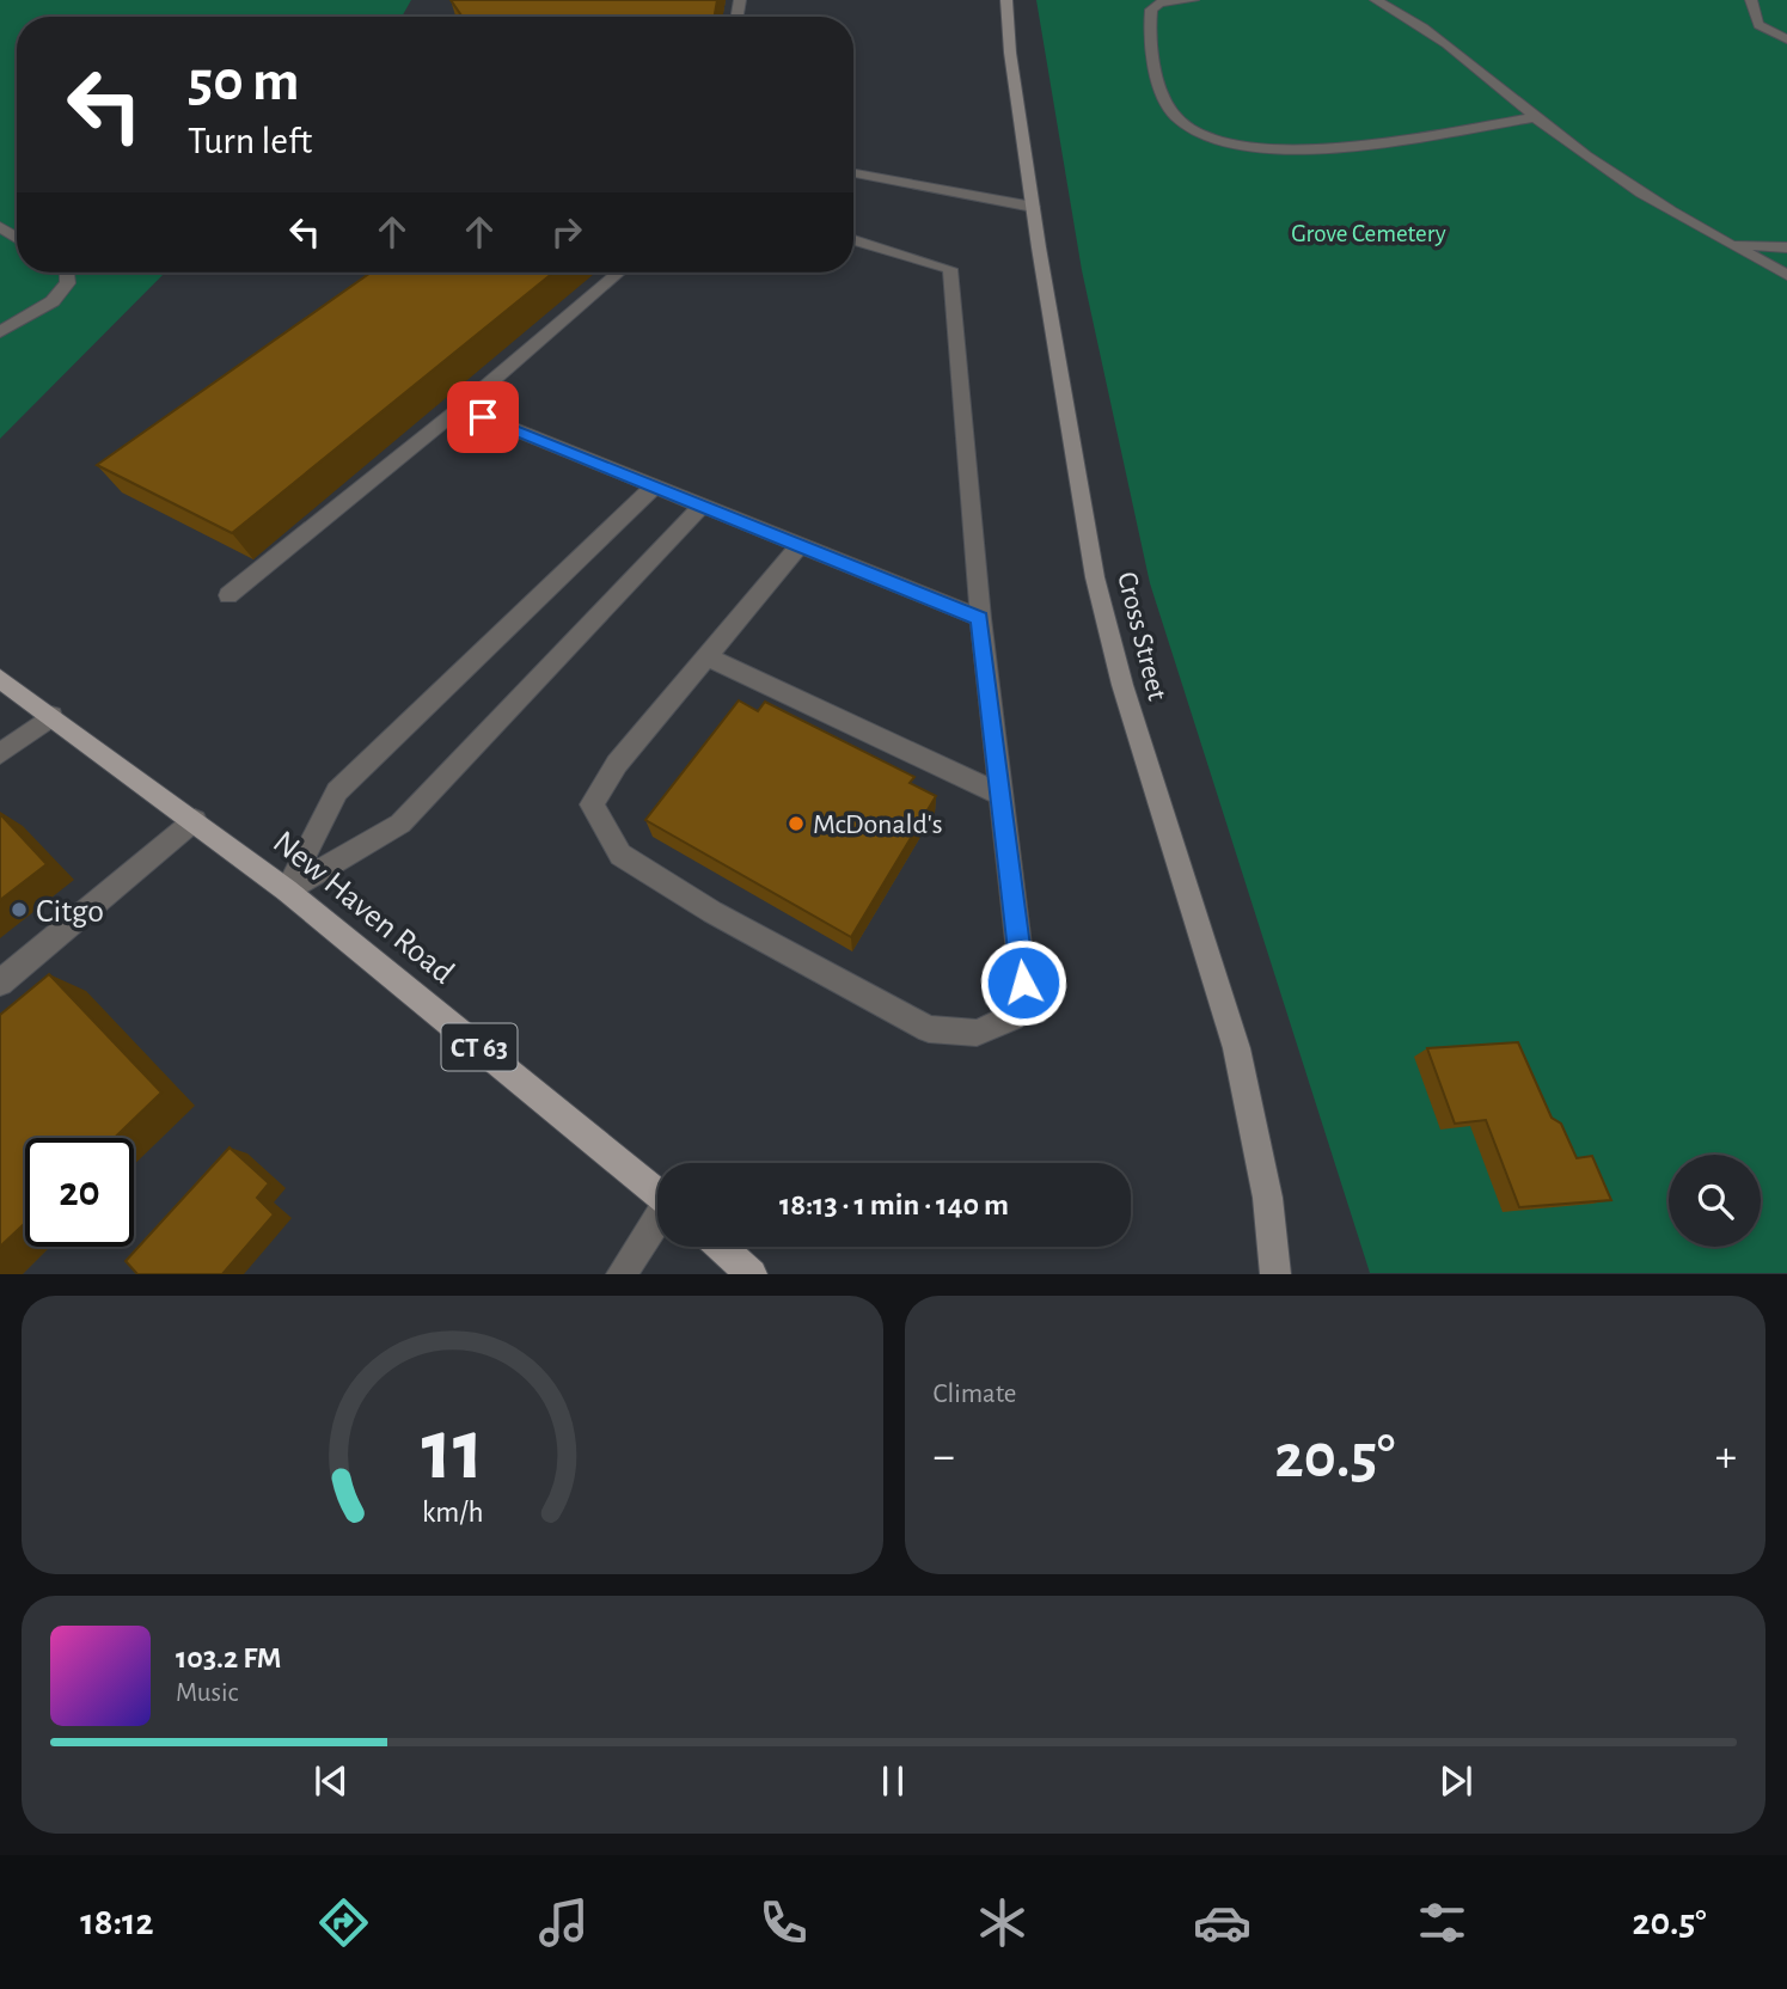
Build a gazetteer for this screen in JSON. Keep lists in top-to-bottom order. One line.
{"streets":{"main road":["New Haven Road","CT 63"],"street":["Cross Street"]},"parks":["Grove Cemetery"],"places":["McDonald's","Citgo"],"page":{"turn":["50 m","Turn left"],"limit":"20","trip":"18:13 · 1 min · 140 m","tile":"Climate","heat":["−","20.5°","+"],"song":["103.2 FM","Music"],"tabs":["18:12","20.5°"],"gauge":["11","km/h"]}}
